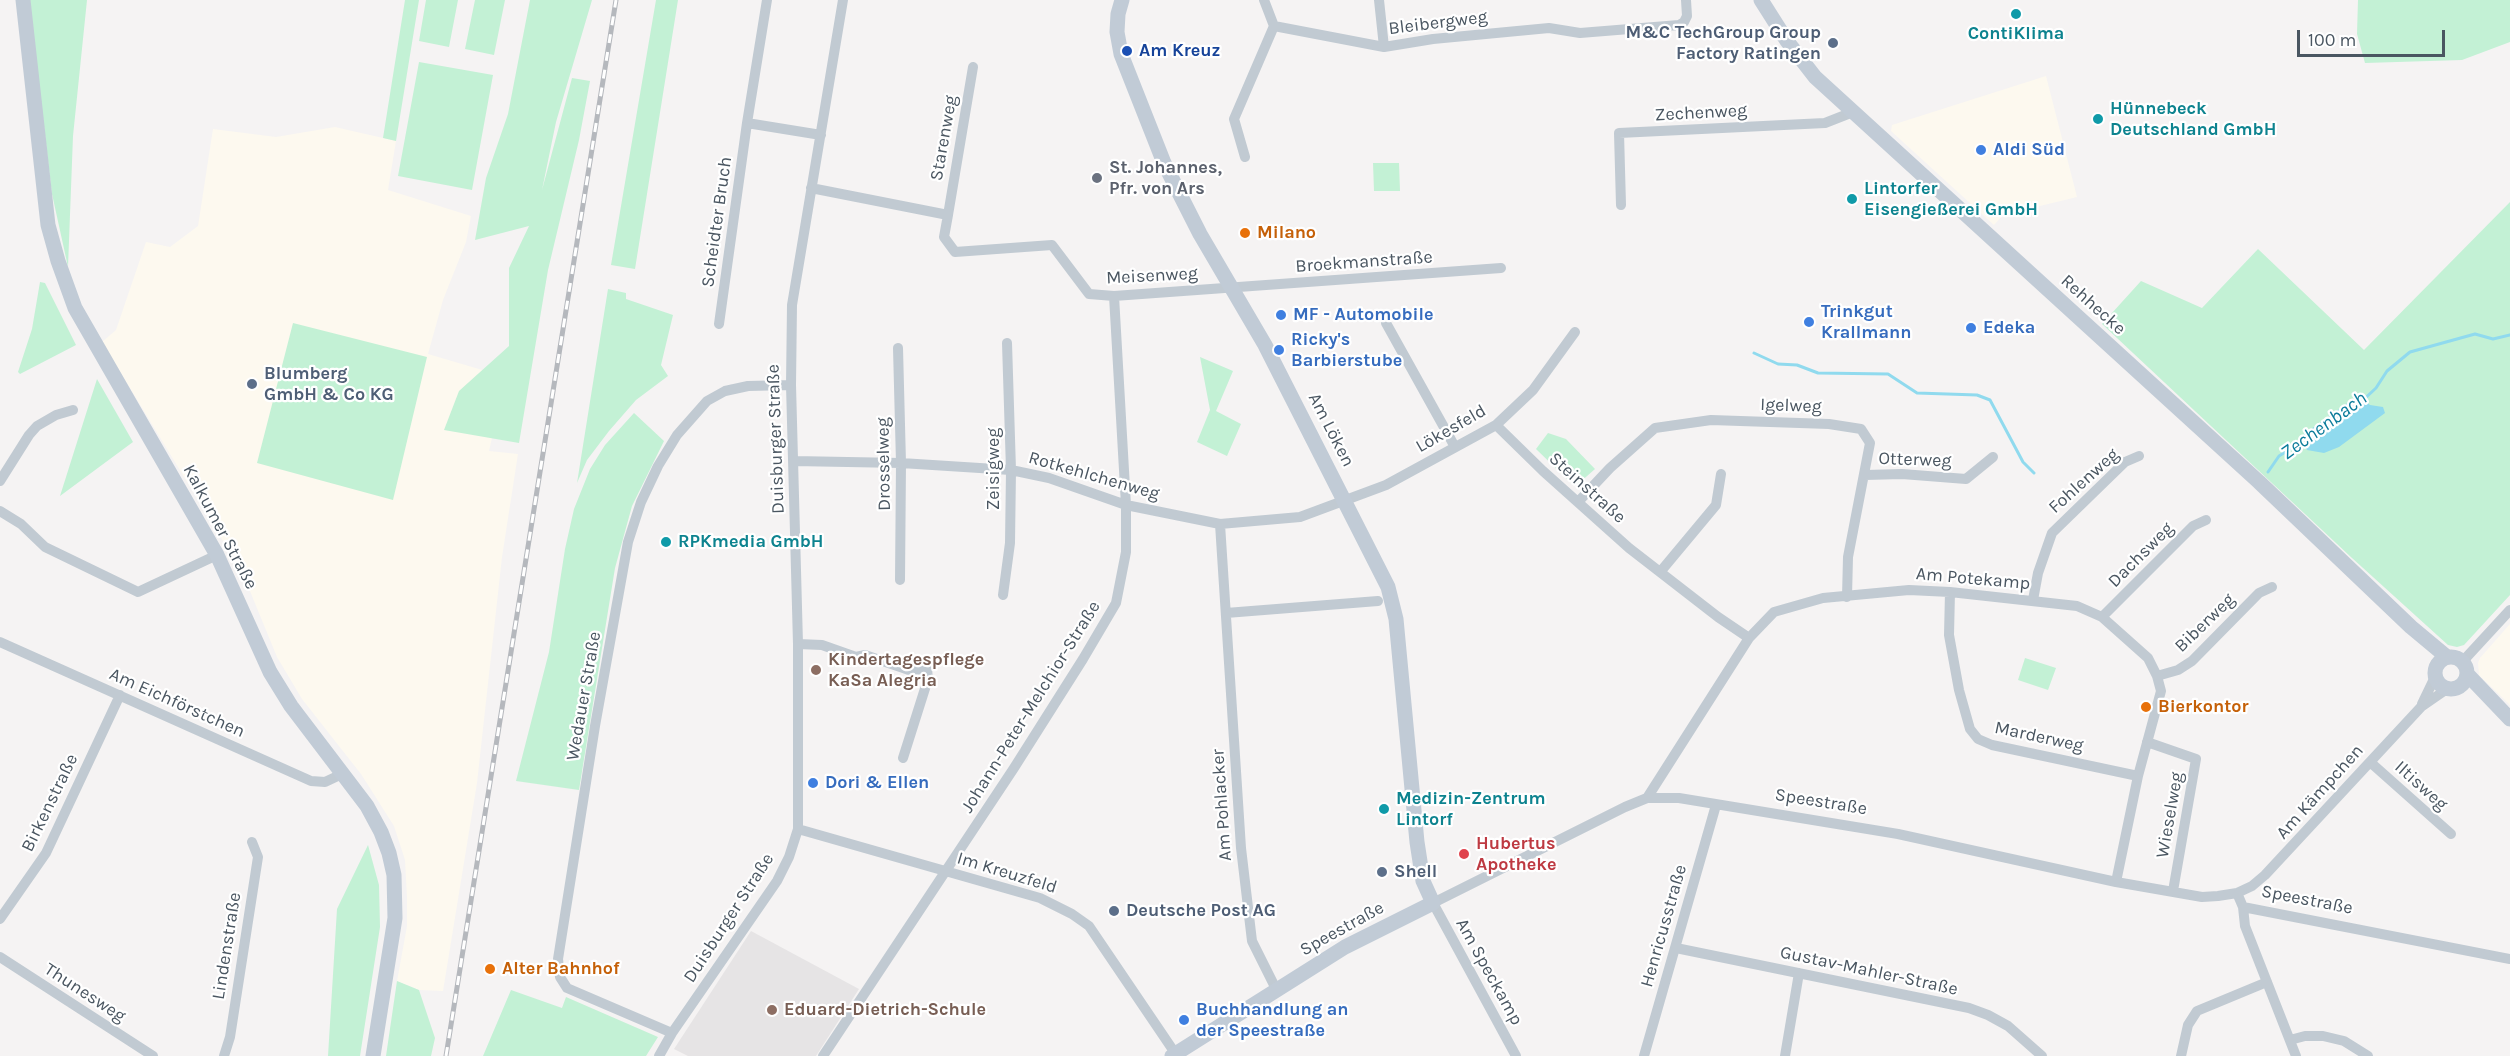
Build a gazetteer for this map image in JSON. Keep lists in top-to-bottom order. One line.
{"streets":{"street":["Bleibergweg","Zechenweg","Starenweg","Scheidter Bruch","Broekmanstraße","Meisenweg","Rehhecke","Igelweg","Lökesfeld","Am Löken","Duisburger Straße","Otterweg","Drosselweg","Zeisigweg","Rotkehlchenweg","Fohlenweg","Steinstraße","Kalkumer Straße","Dachsweg","Am Potekamp","Biberweg","Wedauer Straße","Am Eichförstchen","Johann-Peter-Melchior-Straße","Marderweg","Iltisweg","Am Kämpchen","Speestraße","Birkenstraße","Am Pohlacker","Wieselweg","Im Kreuzfeld","Henricusstraße","Lindenstraße","Gustav-Mahler-Straße","Am Speckamp","Thunesweg"]},"crossings":[["Zechenweg","Rehhecke"],["Starenweg","Meisenweg"],["Broekmanstraße","Meisenweg"],["Broekmanstraße","Am Löken"],["Meisenweg","Am Löken"],["Meisenweg","Johann-Peter-Melchior-Straße"],["Rehhecke","Am Kämpchen"],["Igelweg","Otterweg"],["Igelweg","Steinstraße"],["Igelweg","Am Potekamp"],["Lökesfeld","Am Löken"],["Lökesfeld","Rotkehlchenweg"],["Lökesfeld","Steinstraße"],["Am Löken","Rotkehlchenweg"],["Am Löken","Speestraße"],["Am Löken","Am Speckamp"],["Duisburger Straße","Rotkehlchenweg"],["Duisburger Straße","Wedauer Straße"],["Duisburger Straße","Im Kreuzfeld"],["Drosselweg","Rotkehlchenweg"],["Zeisigweg","Rotkehlchenweg"],["Rotkehlchenweg","Johann-Peter-Melchior-Straße"],["Rotkehlchenweg","Am Pohlacker"],["Fohlenweg","Am Potekamp"],["Steinstraße","Am Potekamp"],["Kalkumer Straße","Am Eichförstchen"],["Dachsweg","Am Potekamp"],["Am Potekamp","Biberweg"],["Am Potekamp","Marderweg"],["Am Potekamp","Speestraße"],["Am Eichförstchen","Birkenstraße"],["Johann-Peter-Melchior-Straße","Im Kreuzfeld"],["Iltisweg","Am Kämpchen"],["Am Kämpchen","Speestraße"],["Speestraße","Am Pohlacker"],["Speestraße","Wieselweg"],["Speestraße","Im Kreuzfeld"],["Speestraße","Henricusstraße"],["Speestraße","Am Speckamp"],["Henricusstraße","Gustav-Mahler-Straße"]],"water":["Zechenbach"],"places":["ContiKlima","M&C TechGroup Group Factory Ratingen","Am Kreuz","Hünnebeck Deutschland GmbH","Aldi Süd","St. Johannes, Pfr. von Ars","Lintorfer Eisengießerei GmbH","Milano","MF - Automobile","Trinkgut Krallmann","Edeka","Ricky's Barbierstube","Blumberg GmbH & Co KG","RPKmedia GmbH","Kindertagespflege KaSa Alegria","Bierkontor","Dori & Ellen","Medizin-Zentrum Lintorf","Hubertus Apotheke","Shell","Deutsche Post AG","Alter Bahnhof","Eduard-Dietrich-Schule","Buchhandlung an der Speestraße"],"scale_bar":"100 m"}
